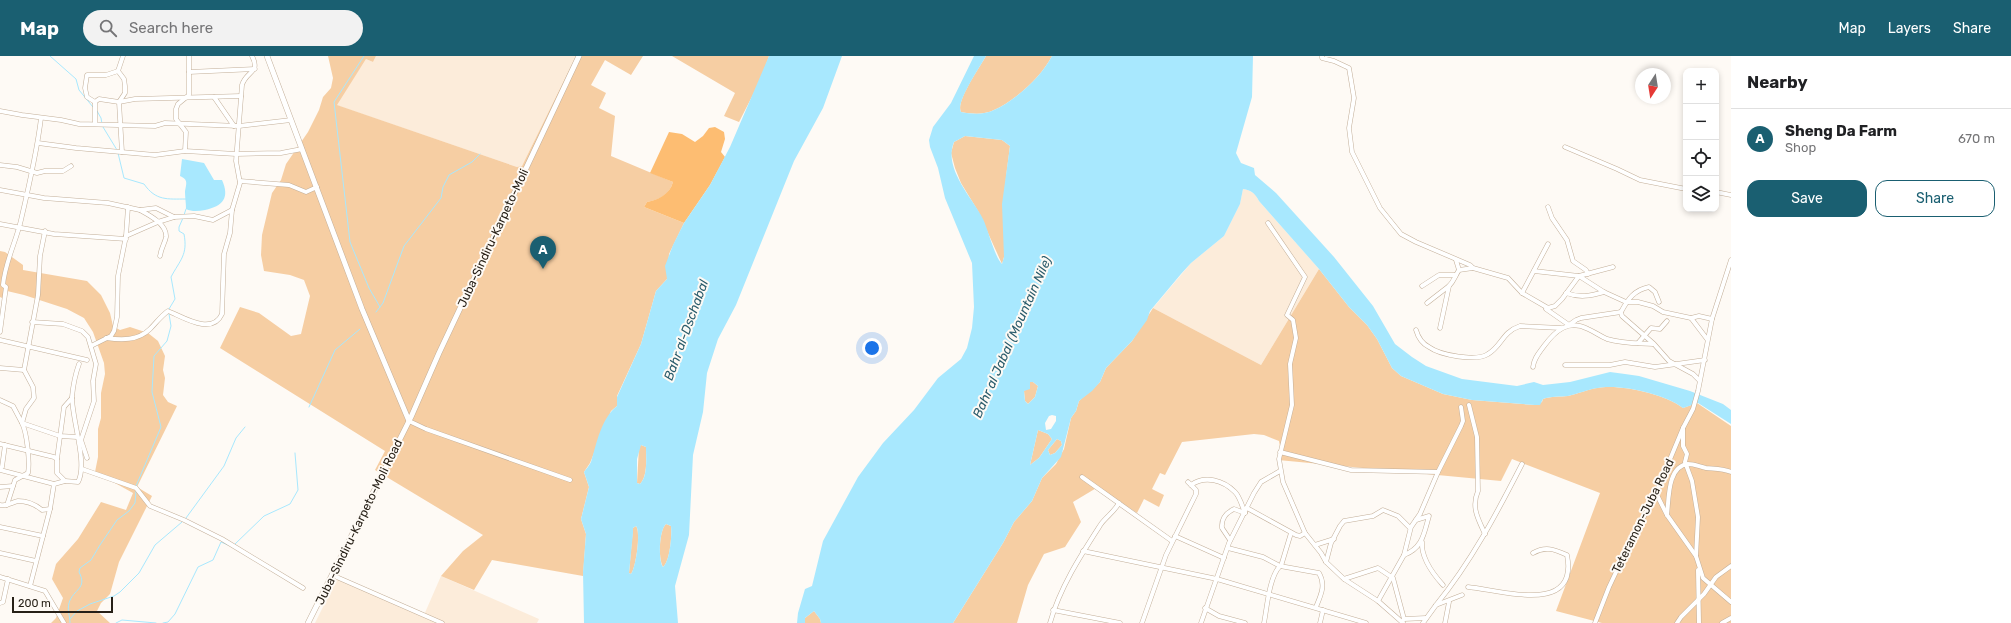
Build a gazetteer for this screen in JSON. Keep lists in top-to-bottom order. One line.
{"streets":{"main road":["Juba-Sindiru-Karpeto-Moli","Juba-Sindiru-Karpeto-Moli Road"],"street":["Teteramon-Juba Road"]},"crossings":[["Juba-Sindiru-Karpeto-Moli","Juba-Sindiru-Karpeto-Moli Road"]],"water":["Bahr al-Dschabal","Bahr al Jabal (Mountain Nile)"],"scale_bar":"200 m","north":"bottom","page":{"header":"Map","search":"Search here","nav":["Map","Layers","Share"],"heading":"Nearby","map_buttons":["+","−"],"list":[{"mark":"A","name":"Sheng Da Farm","note":"Shop","value":"670 m"}],"buttons":["Save","Share"],"pins":"A","scale":"200 m"}}
